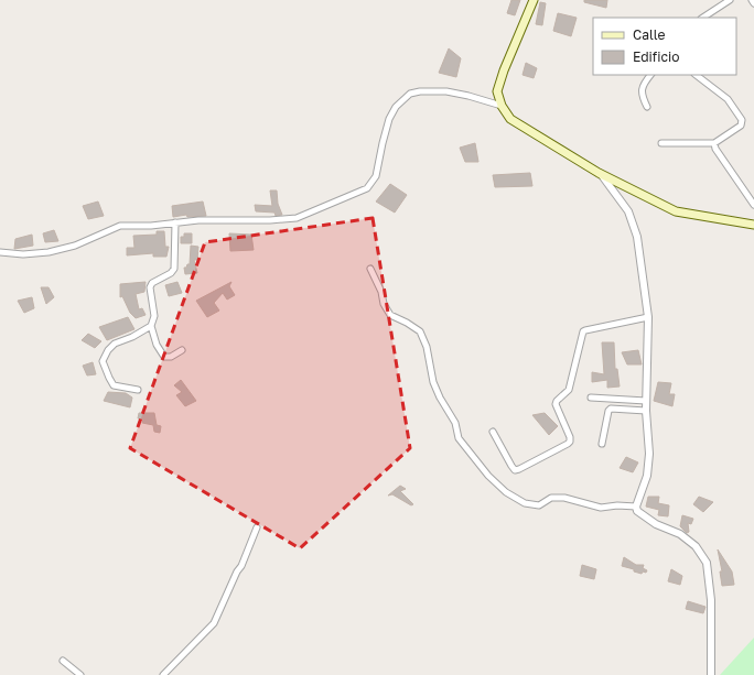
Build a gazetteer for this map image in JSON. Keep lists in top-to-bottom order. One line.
{"legend":["Calle","Edificio"]}
